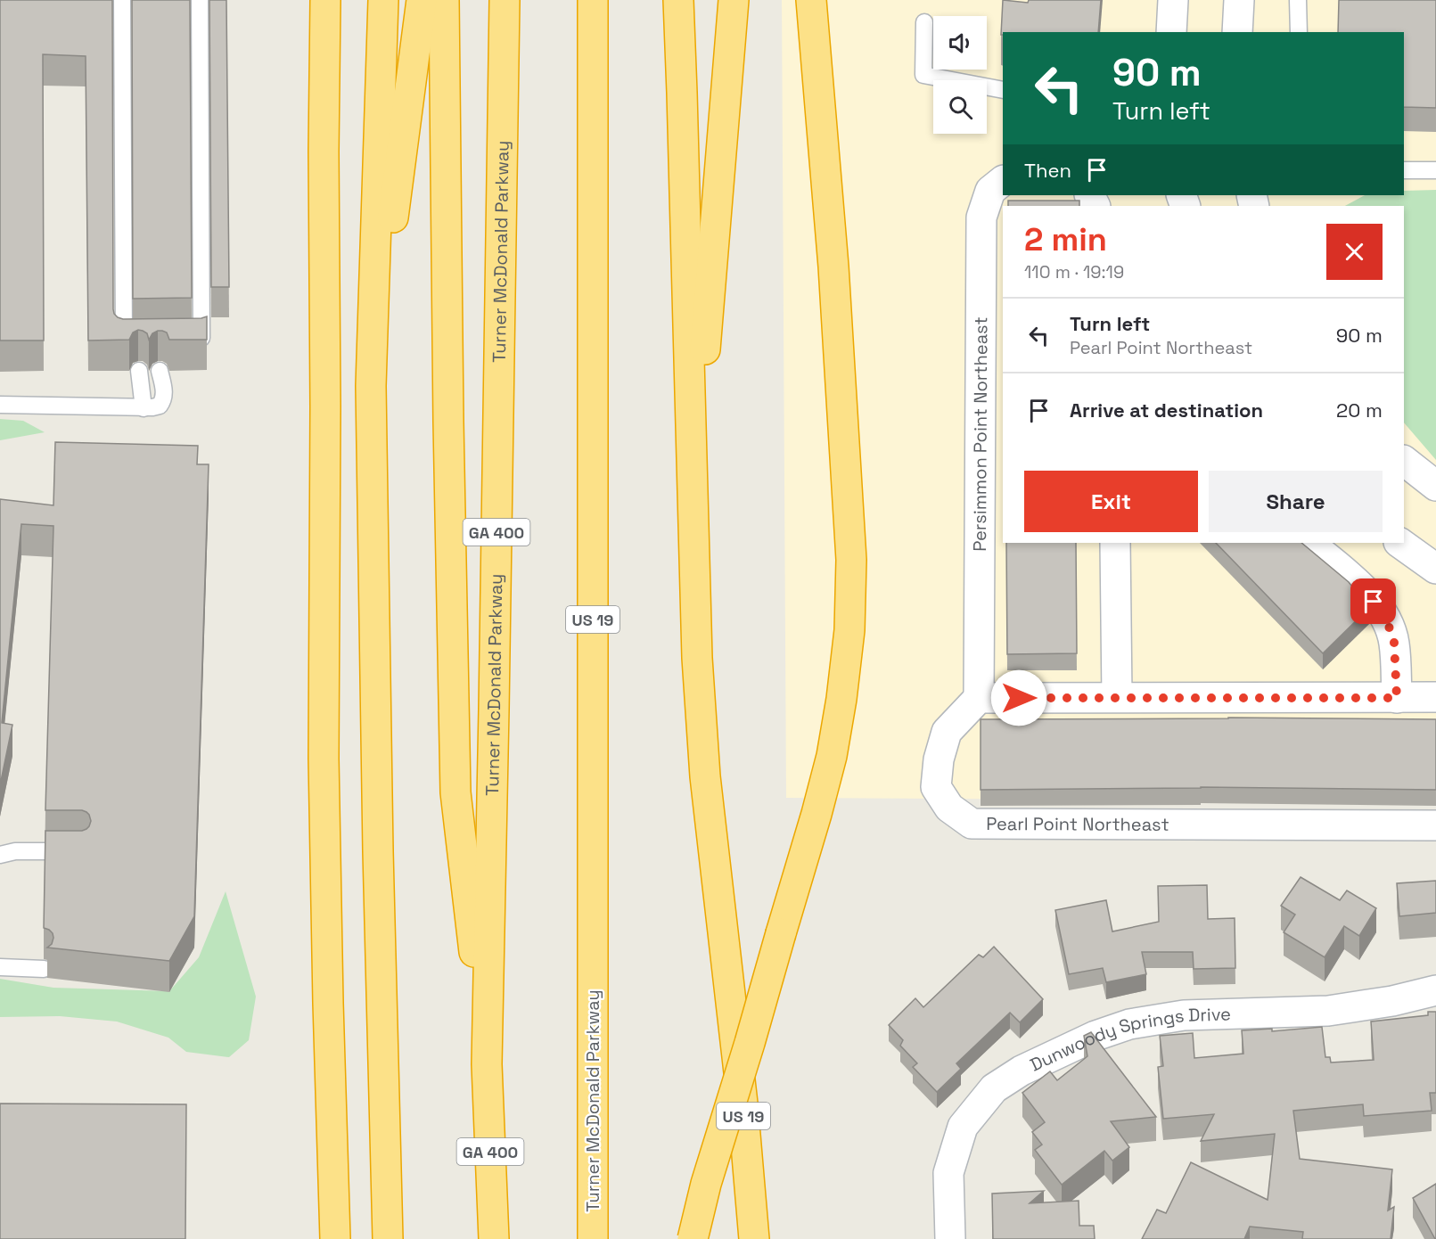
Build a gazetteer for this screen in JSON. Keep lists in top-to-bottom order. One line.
{"streets":{"highway":["Turner McDonald Parkway","GA 400","US 19"],"street":["Persimmon Point Northeast","Pearl Point Northeast","Dunwoody Springs Drive"]},"crossings":[["Persimmon Point Northeast","Pearl Point Northeast"]],"page":{"turn":["90 m","Turn left"],"then":"Then","heading":["2 min","110 m · 19:19"],"list":[{"name":"Turn left","note":"Pearl Point Northeast","value":"90 m"},{"name":"Arrive at destination","value":"20 m"}],"buttons":["Exit","Share"]}}
